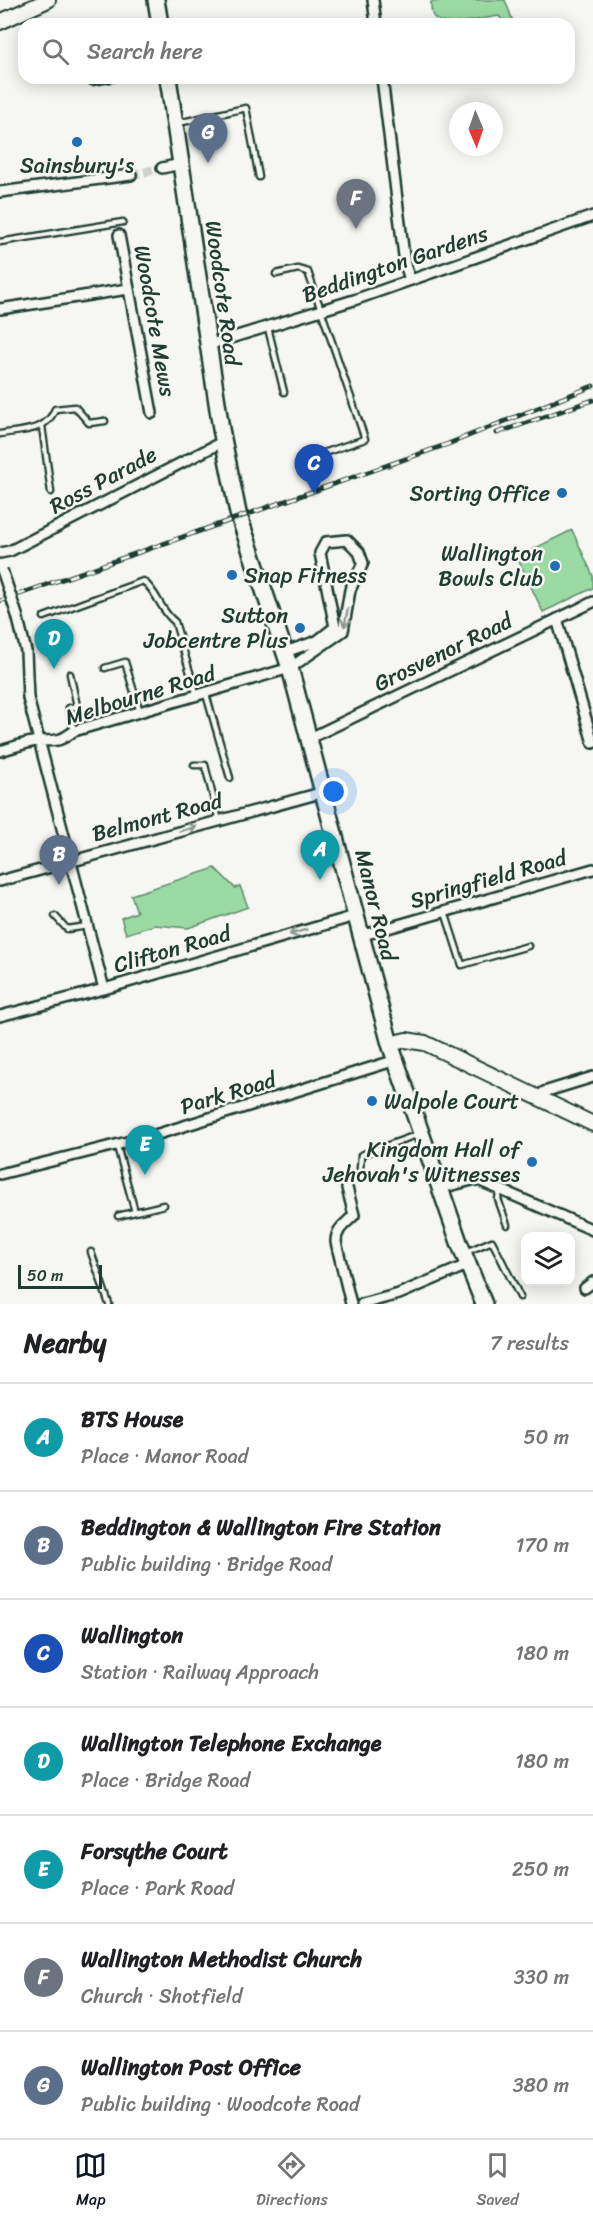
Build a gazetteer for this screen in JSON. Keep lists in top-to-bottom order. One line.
{"streets":{"main road":["Woodcote Road","Manor Road"],"street":["Beddington Gardens","Woodcote Mews","Ross Parade","Grosvenor Road","Melbourne Road","Belmont Road","Springfield Road","Clifton Road","Park Road"]},"crossings":[["Beddington Gardens","Woodcote Road"],["Woodcote Road","Ross Parade"],["Woodcote Road","Manor Road"],["Grosvenor Road","Manor Road"],["Melbourne Road","Manor Road"],["Belmont Road","Manor Road"],["Springfield Road","Manor Road"],["Manor Road","Clifton Road"],["Manor Road","Park Road"]],"one_way":["Belmont Road","Clifton Road"],"places":["Sainsbury's","Sorting Office","Wallington Bowls Club","Snap Fitness","Sutton Jobcentre Plus","Walpole Court","Kingdom Hall of Jehovah's Witnesses"],"scale_bar":"50 m","north":"bottom","page":{"search":"Search here","pins":["G","F","C","D","A","B","E"],"scale":"50 m","heading":["Nearby","7 results"],"list":[{"mark":"A","name":"BTS House","note":"Place · Manor Road","value":"50 m"},{"mark":"B","name":"Beddington & Wallington Fire Station","note":"Public building · Bridge Road","value":"170 m"},{"mark":"C","name":"Wallington","note":"Station · Railway Approach","value":"180 m"},{"mark":"D","name":"Wallington Telephone Exchange","note":"Place · Bridge Road","value":"180 m"},{"mark":"E","name":"Forsythe Court","note":"Place · Park Road","value":"250 m"},{"mark":"F","name":"Wallington Methodist Church","note":"Church · Shotfield","value":"330 m"},{"mark":"G","name":"Wallington Post Office","note":"Public building · Woodcote Road","value":"380 m"}],"nav":["Map","Directions","Saved"]}}
